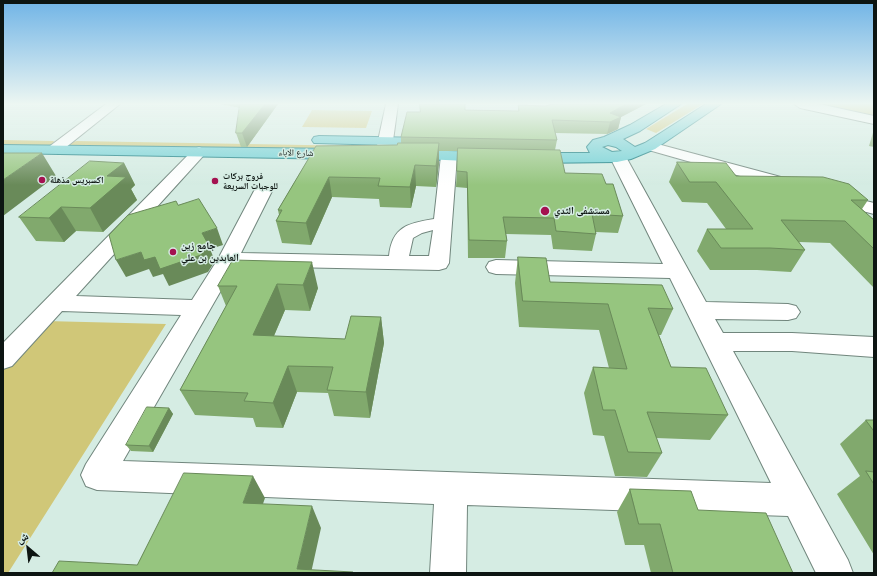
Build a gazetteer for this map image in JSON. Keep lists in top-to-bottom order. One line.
{"streets":{"main road":["شارع الاباء"]},"places":["اكسبريس مذهلة","فروج بركات للوجبات السريعة","مستشفى الثدي","جامع زين العابدين بن علي"],"north":"top left"}
